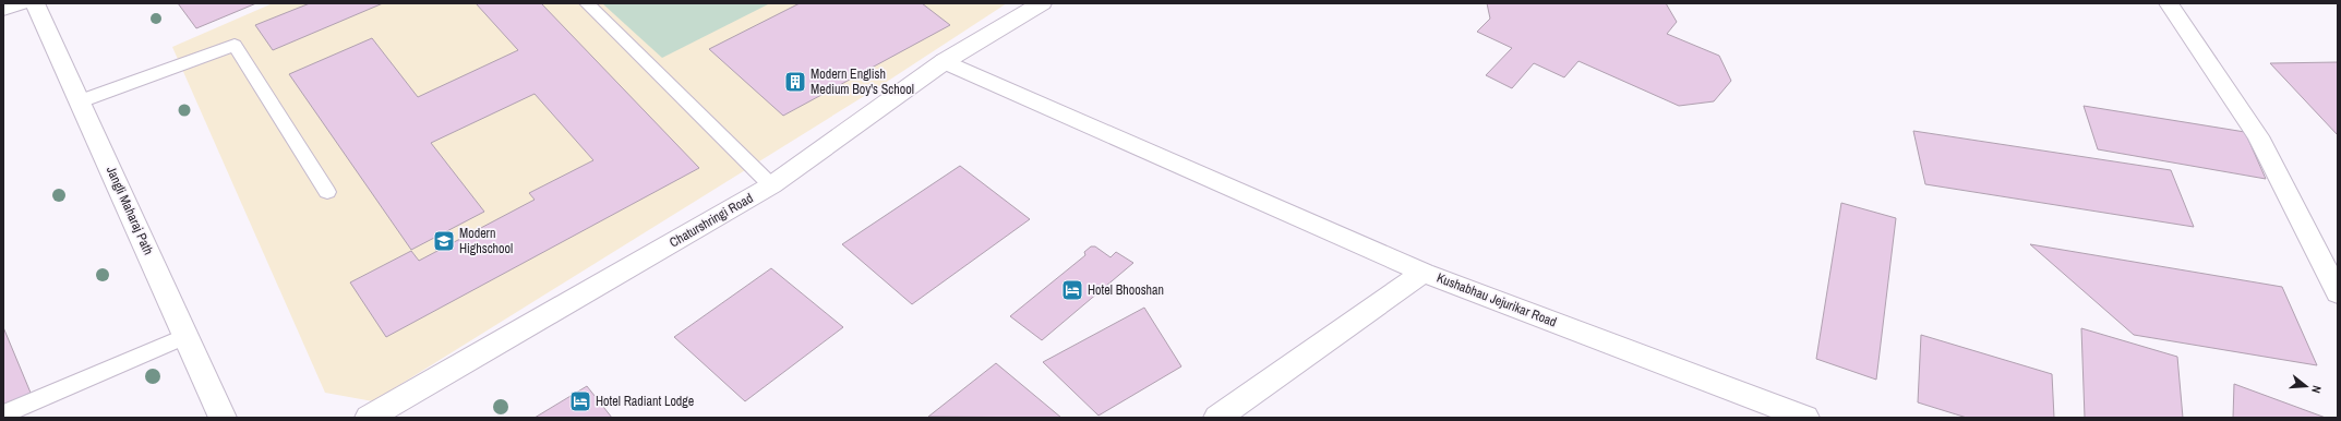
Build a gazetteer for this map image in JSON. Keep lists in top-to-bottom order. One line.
{"streets":{"street":["Jangli Maharaj Path","Chaturshringi Road","Kushabhau Jejurikar Road"]},"places":{"building":["Modern English Medium Boy's School"],"school or university":["Modern Highschool"],"hotel":["Hotel Bhooshan","Hotel Radiant Lodge"]},"north":"right"}
